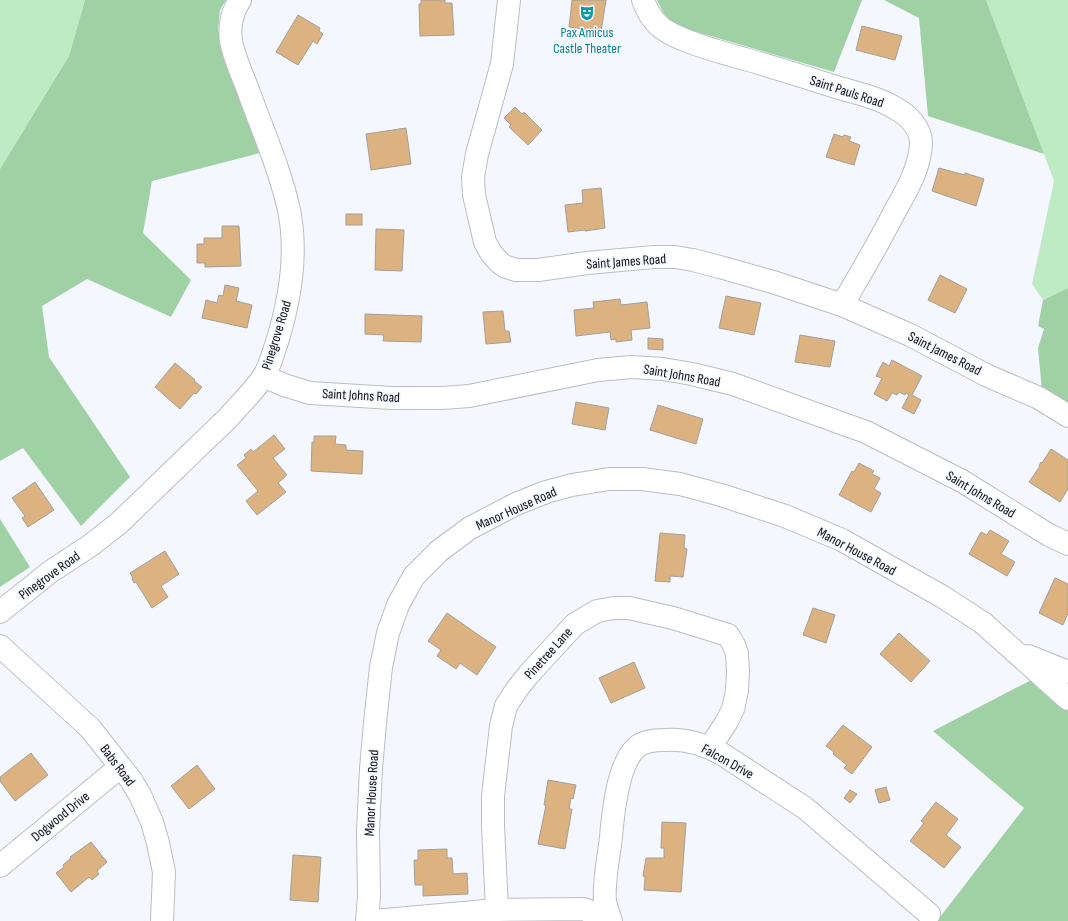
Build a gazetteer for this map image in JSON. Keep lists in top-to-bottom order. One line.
{"streets":{"street":["Saint Pauls Road","Saint James Road","Pinegrove Road","Saint Johns Road","Manor House Road","Pinetree Lane","Falcon Drive","Babs Road","Dogwood Drive"]},"crossings":[["Saint Pauls Road","Saint James Road"],["Pinegrove Road","Saint Johns Road"],["Pinetree Lane","Falcon Drive"],["Babs Road","Dogwood Drive"]],"places":{"theatre":["Pax Amicus Castle Theater"]}}
